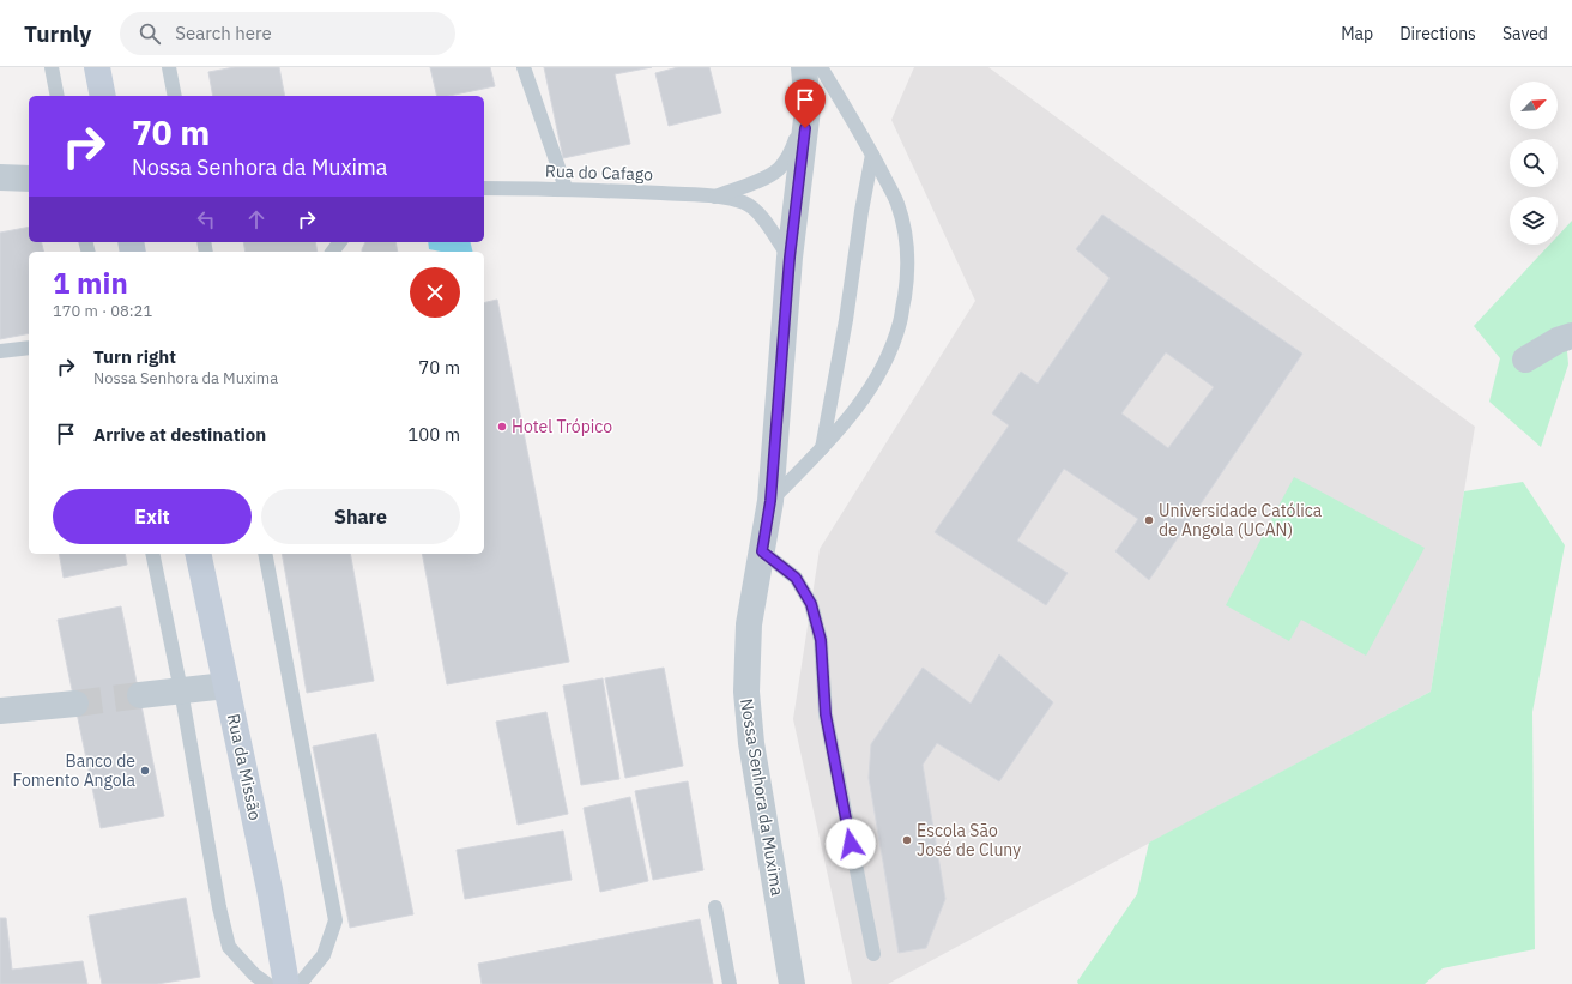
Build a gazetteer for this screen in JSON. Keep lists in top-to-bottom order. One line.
{"streets":{"main road":["Rua da Missão"],"street":["Nossa Senhora da Muxima"],"lane":["Rua do Cafago"]},"crossings":[["Rua do Cafago","Nossa Senhora da Muxima"]],"places":["Hotel Trópico","Universidade Católica de Angola (UCAN)","Banco de Fomento Angola","Escola São José de Cluny"],"north":"top right","page":{"header":"Turnly","search":"Search here","nav":["Map","Directions","Saved"],"turn":["70 m","Nossa Senhora da Muxima"],"heading":["1 min","170 m · 08:21"],"list":[{"name":"Turn right","note":"Nossa Senhora da Muxima","value":"70 m"},{"name":"Arrive at destination","value":"100 m"}],"buttons":["Exit","Share"]}}
